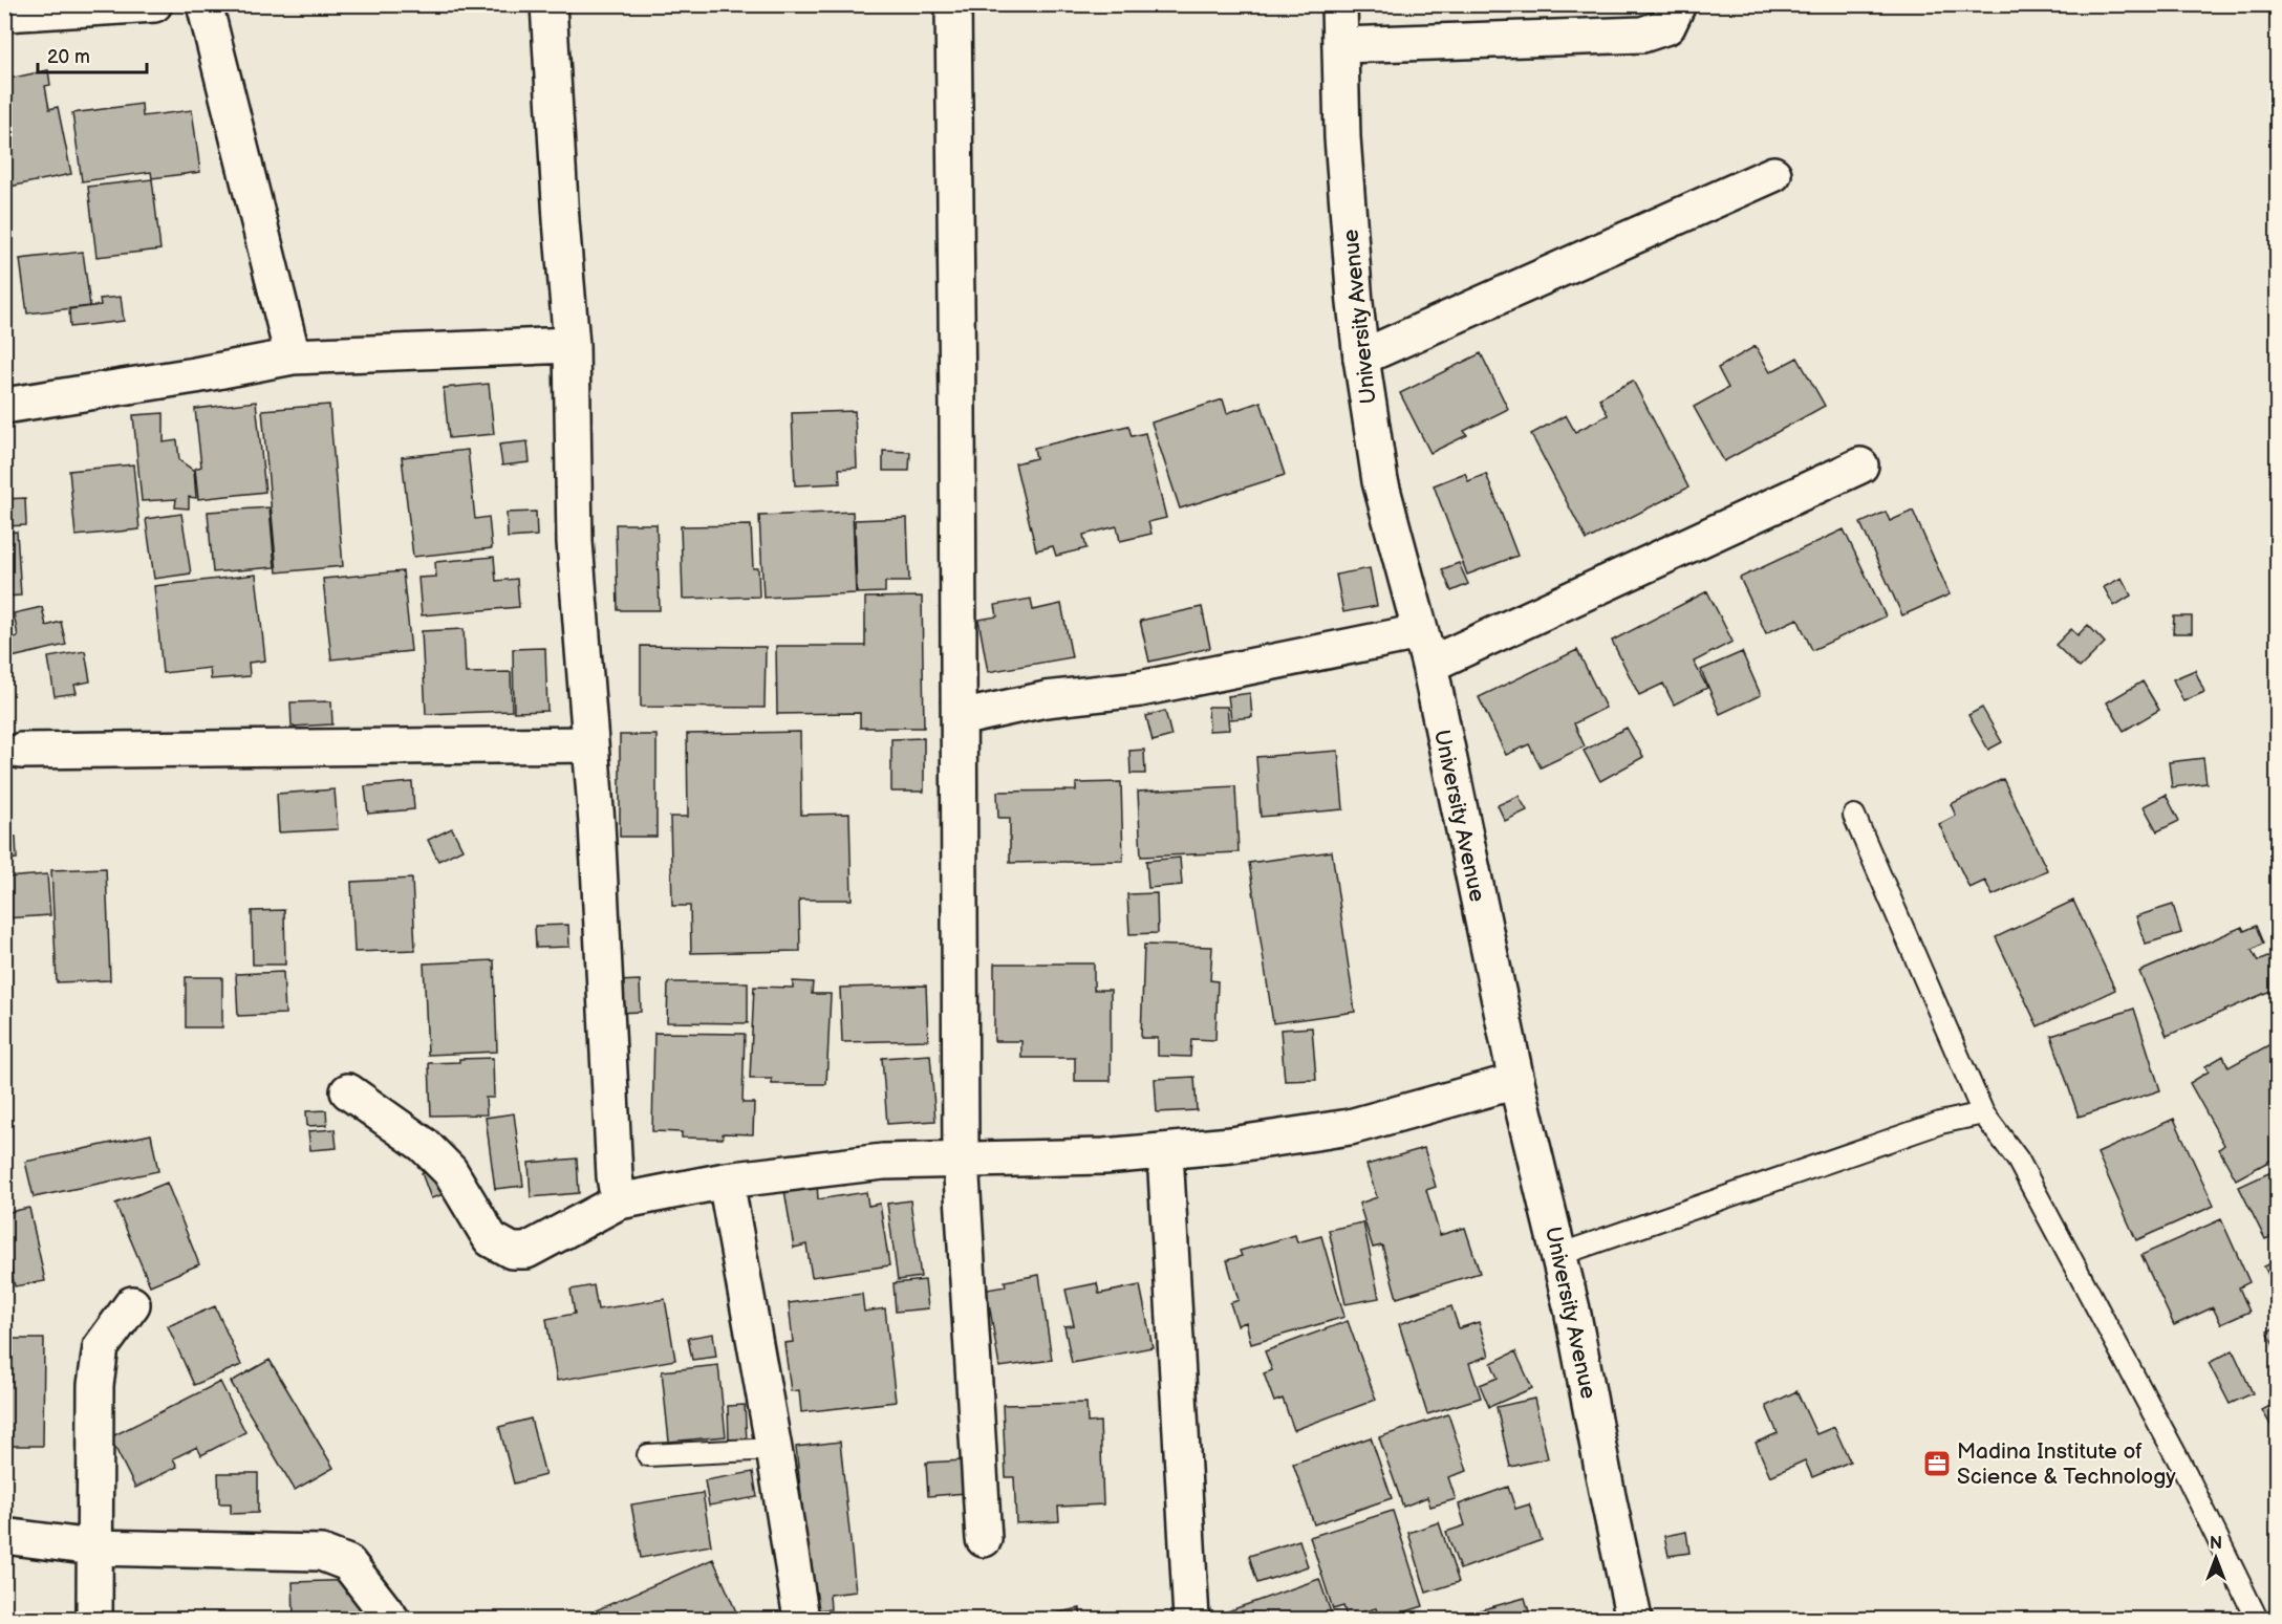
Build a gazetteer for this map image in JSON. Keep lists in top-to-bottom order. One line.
{"streets":{"street":["University Avenue"]},"places":{"office":["Madina Institute of Science & Technology"]},"scale_bar":"20 m","north":"top"}
